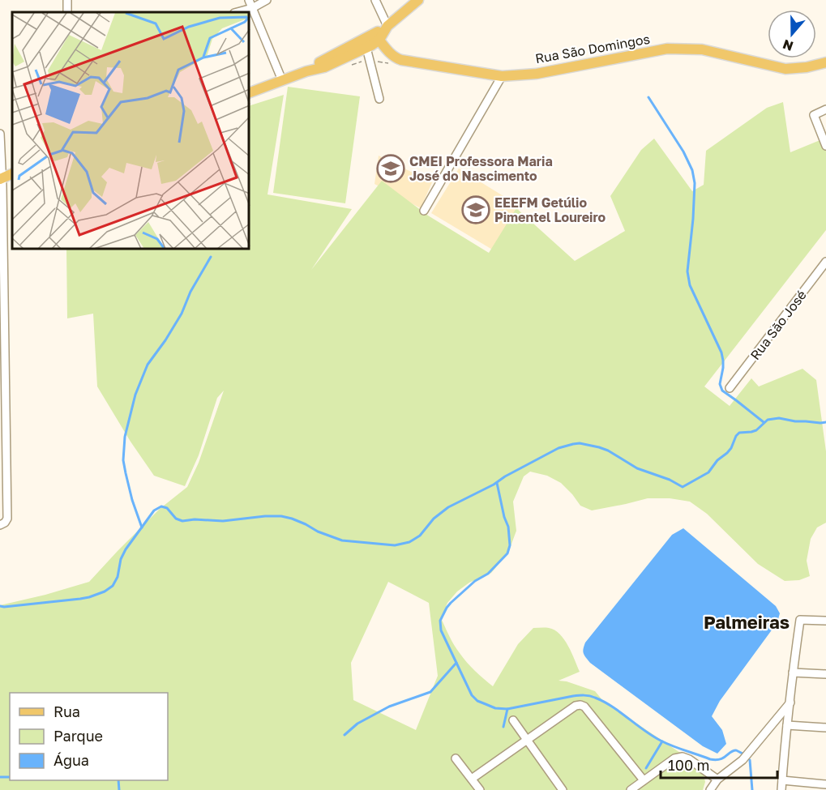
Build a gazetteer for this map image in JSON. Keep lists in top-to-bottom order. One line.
{"streets":{"main road":["Rua São Domingos"],"street":["Rua São José"]},"districts":["Palmeiras"],"places":{"school or university":["CMEI Professora Maria José do Nascimento","EEEFM Getúlio Pimentel Loureiro"]},"legend":["Rua","Parque","Água"],"scale_bar":"100 m","north":"bottom"}
